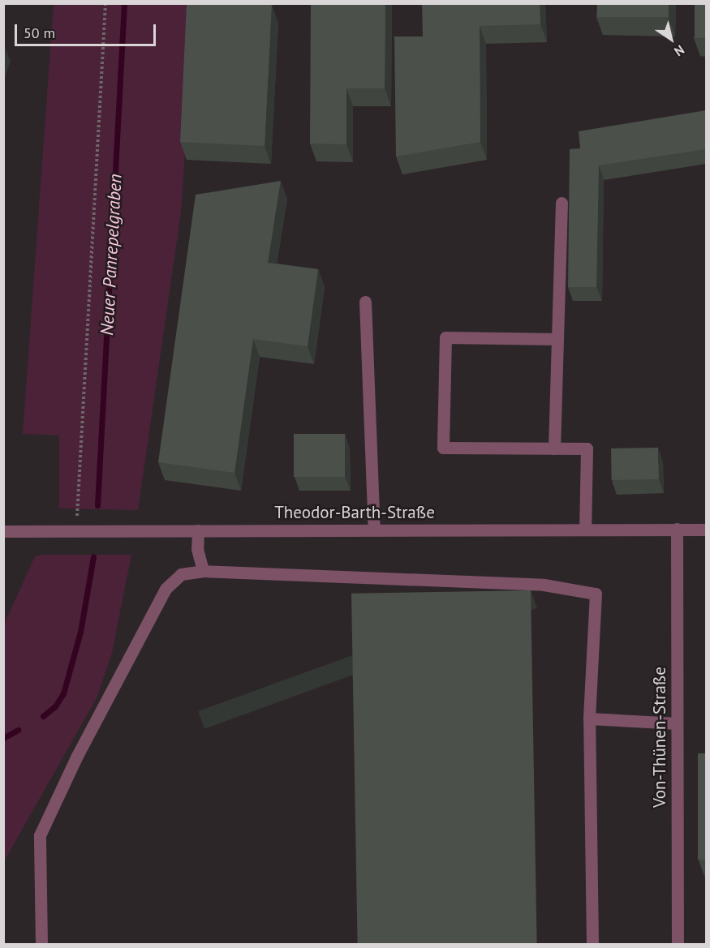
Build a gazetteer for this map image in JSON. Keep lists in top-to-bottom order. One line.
{"streets":{"street":["Theodor-Barth-Straße","Von-Thünen-Straße"]},"crossings":[["Theodor-Barth-Straße","Von-Thünen-Straße"]],"water":["Neuer Panrepelgraben"],"scale_bar":"50 m","north":"bottom right"}
